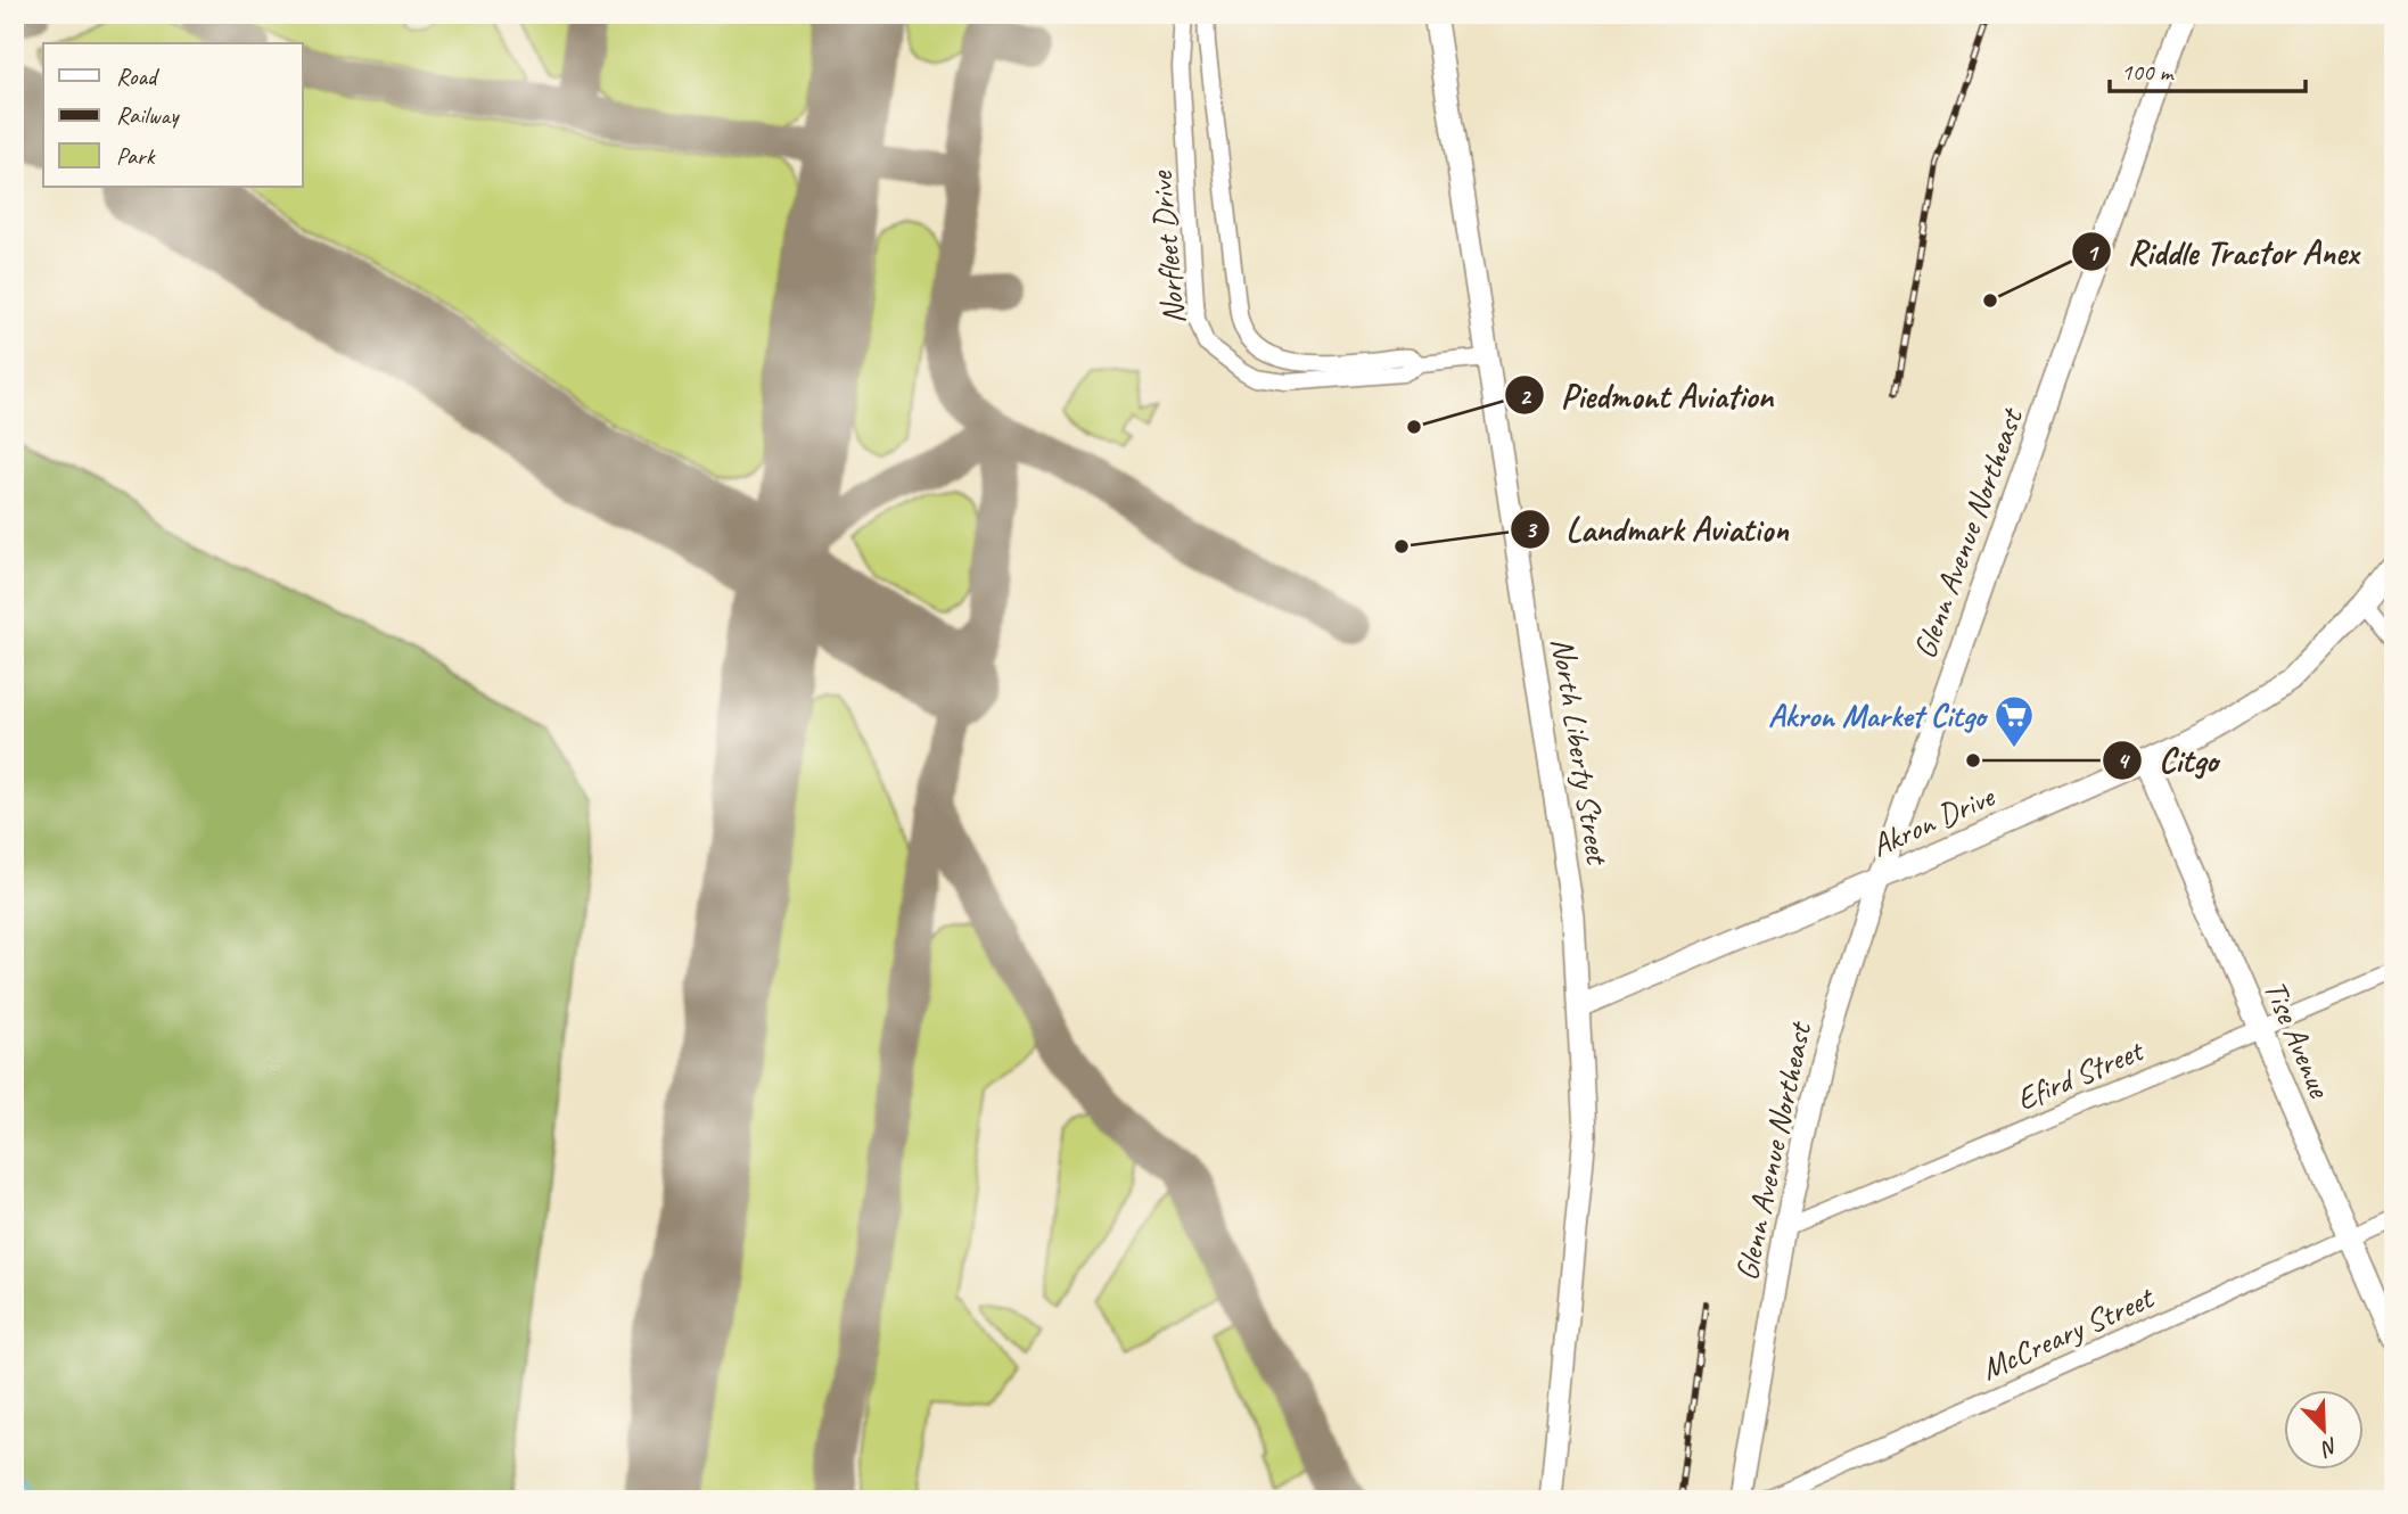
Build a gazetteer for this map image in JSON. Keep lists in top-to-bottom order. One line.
{"streets":{"main road":["Glenn Avenue Northeast","North Liberty Street","Akron Drive","Tise Avenue"],"street":["Norfleet Drive","Efird Street","McCreary Street"]},"crossings":[["Norfleet Drive","North Liberty Street"],["Glenn Avenue Northeast","Akron Drive"],["Glenn Avenue Northeast","Efird Street"],["North Liberty Street","Akron Drive"],["Akron Drive","Tise Avenue"],["Tise Avenue","Efird Street"],["Tise Avenue","McCreary Street"]],"places":{"other":["Riddle Tractor Anex","Piedmont Aviation","Landmark Aviation","Citgo"],"supermarket":["Akron Market Citgo"]},"legend":["Road","Railway","Park"],"scale_bar":"100 m","north":"bottom right"}
